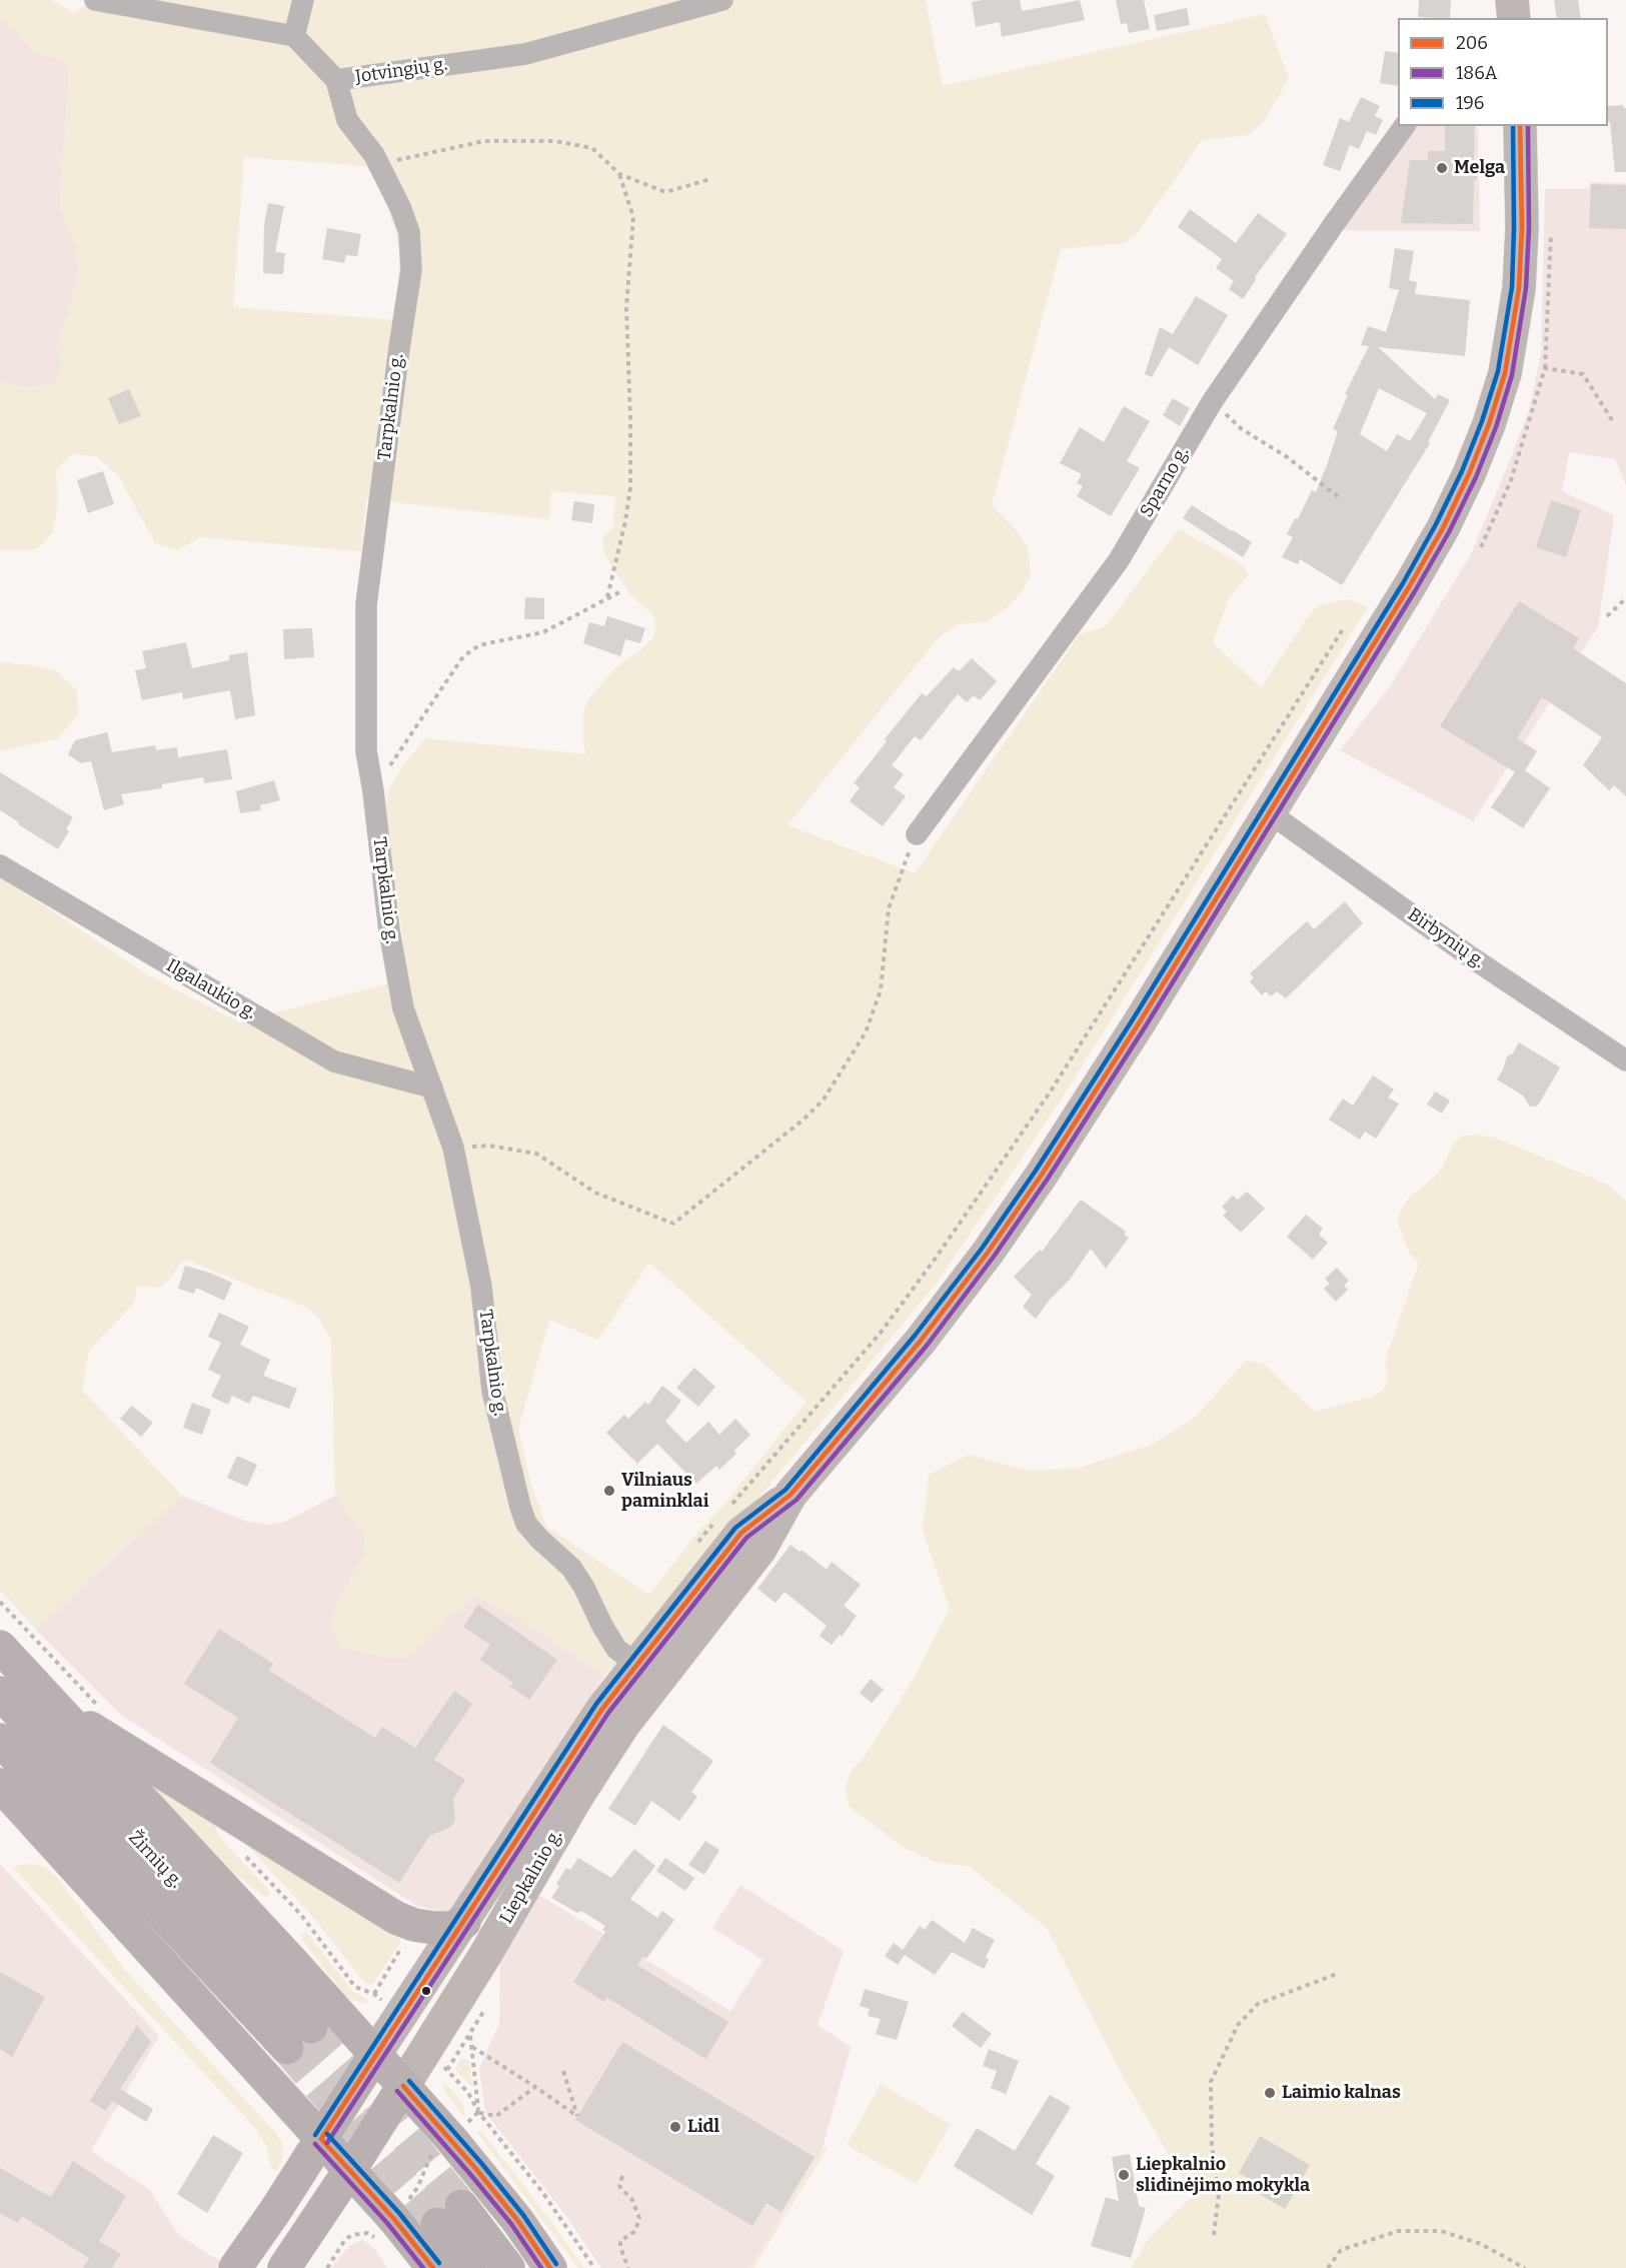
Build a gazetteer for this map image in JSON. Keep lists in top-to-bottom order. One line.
{"streets":{"highway":["Žirnių g.","Liepkalnio g."],"street":["Jotvingių g.","Tarpkalnio g.","Sparno g.","Birbynių g.","Ilgalaukio g."]},"crossings":[["Jotvingių g.","Tarpkalnio g."],["Tarpkalnio g.","Ilgalaukio g."],["Tarpkalnio g.","Liepkalnio g."],["Birbynių g.","Liepkalnio g."]],"places":["Melga","Vilniaus paminklai","Laimio kalnas","Lidl","Liepkalnio slidinėjimo mokykla"],"lines":["transit line 206","transit line 186A","transit line 196"],"legend":["206","186A","196"]}
